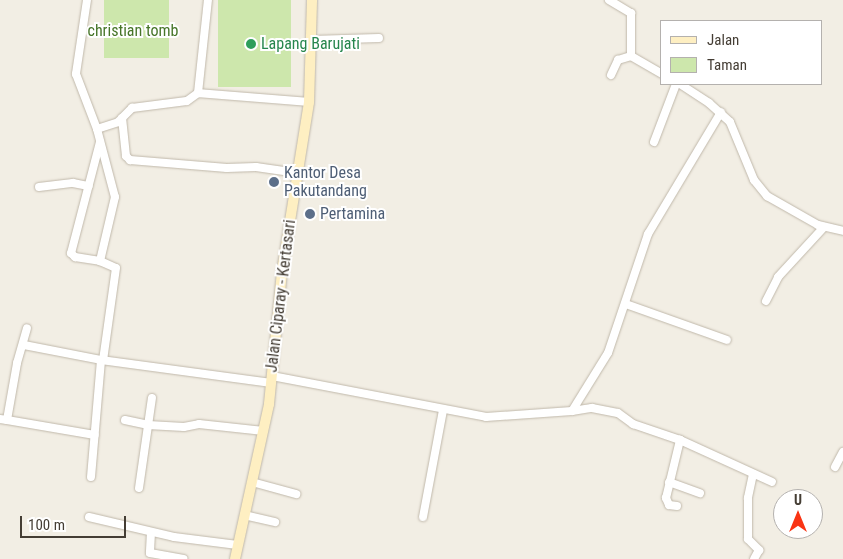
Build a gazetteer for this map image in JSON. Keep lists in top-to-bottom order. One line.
{"streets":{"main road":["Jalan Ciparay - Kertasari"]},"parks":["christian tomb"],"places":["Lapang Barujati","Kantor Desa Pakutandang","Pertamina"],"legend":["Jalan","Taman"],"scale_bar":"100 m","north":"top"}
